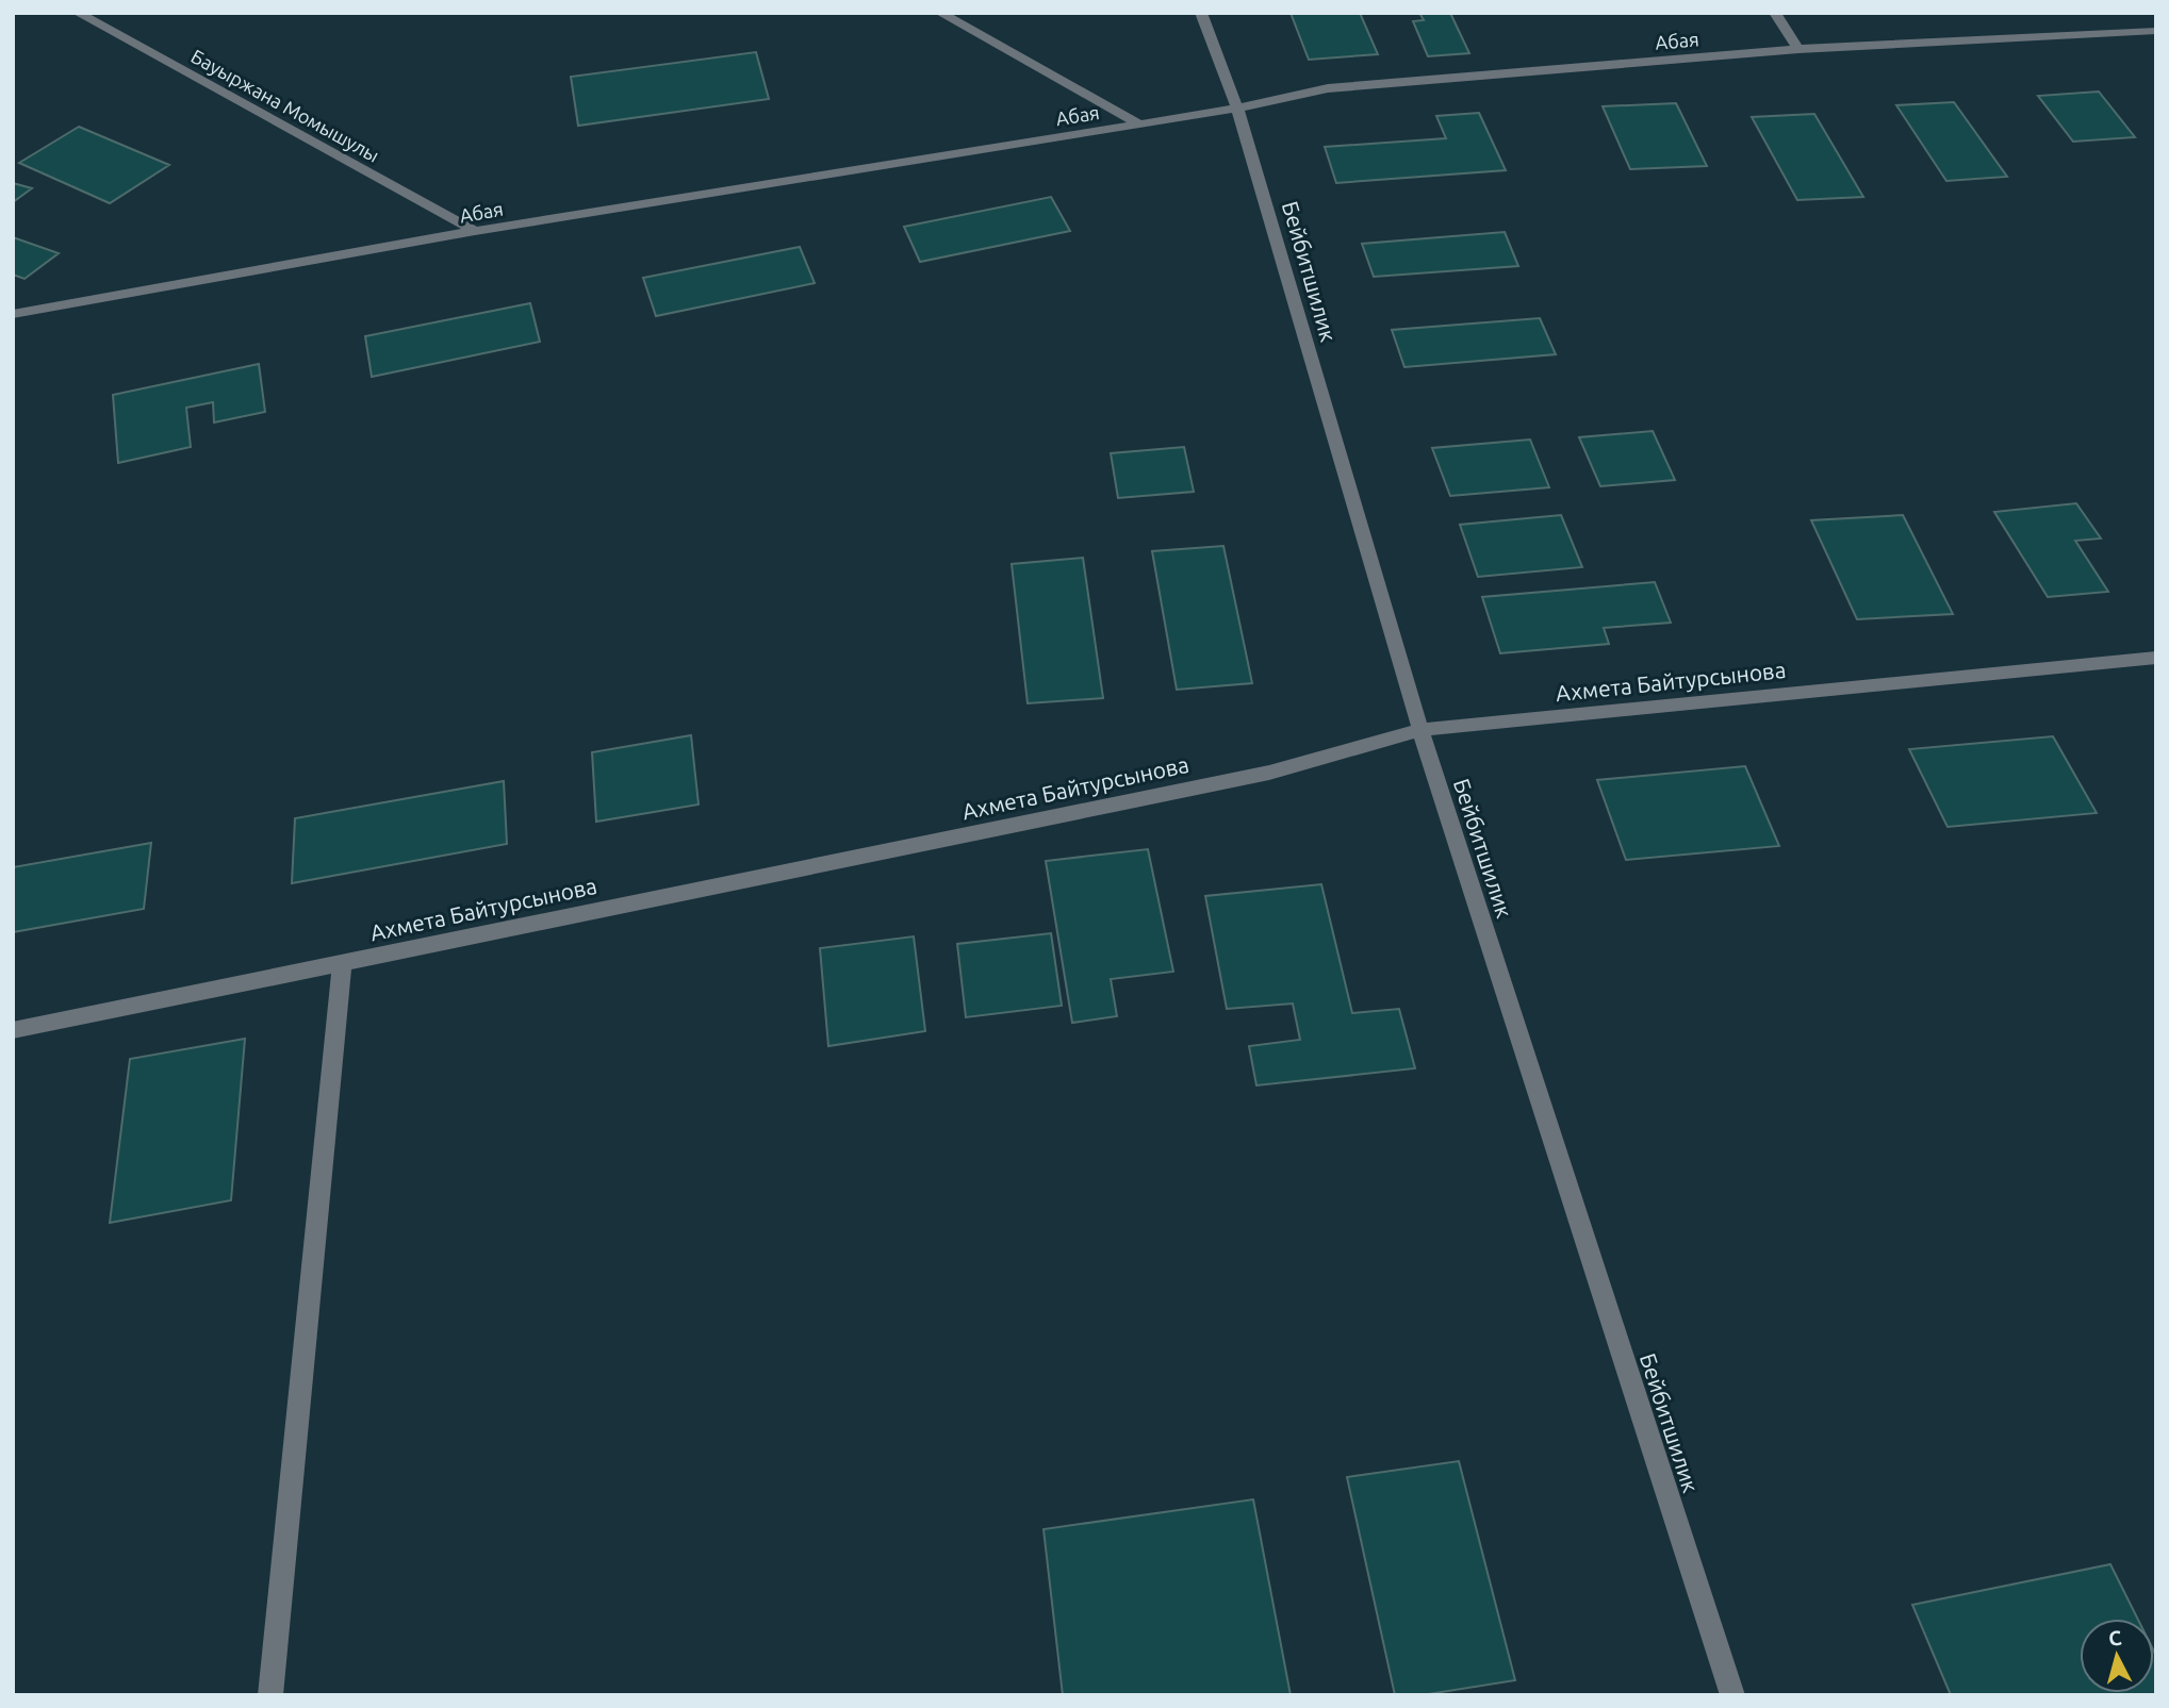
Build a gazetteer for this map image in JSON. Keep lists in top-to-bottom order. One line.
{"streets":{"street":["Абая","Бауыржана Момышулы","Бейбитшилик","Ахмета Байтурсынова"]},"crossings":[["Абая","Бауыржана Момышулы"],["Абая","Бейбитшилик"],["Бейбитшилик","Ахмета Байтурсынова"]],"north":"top"}
